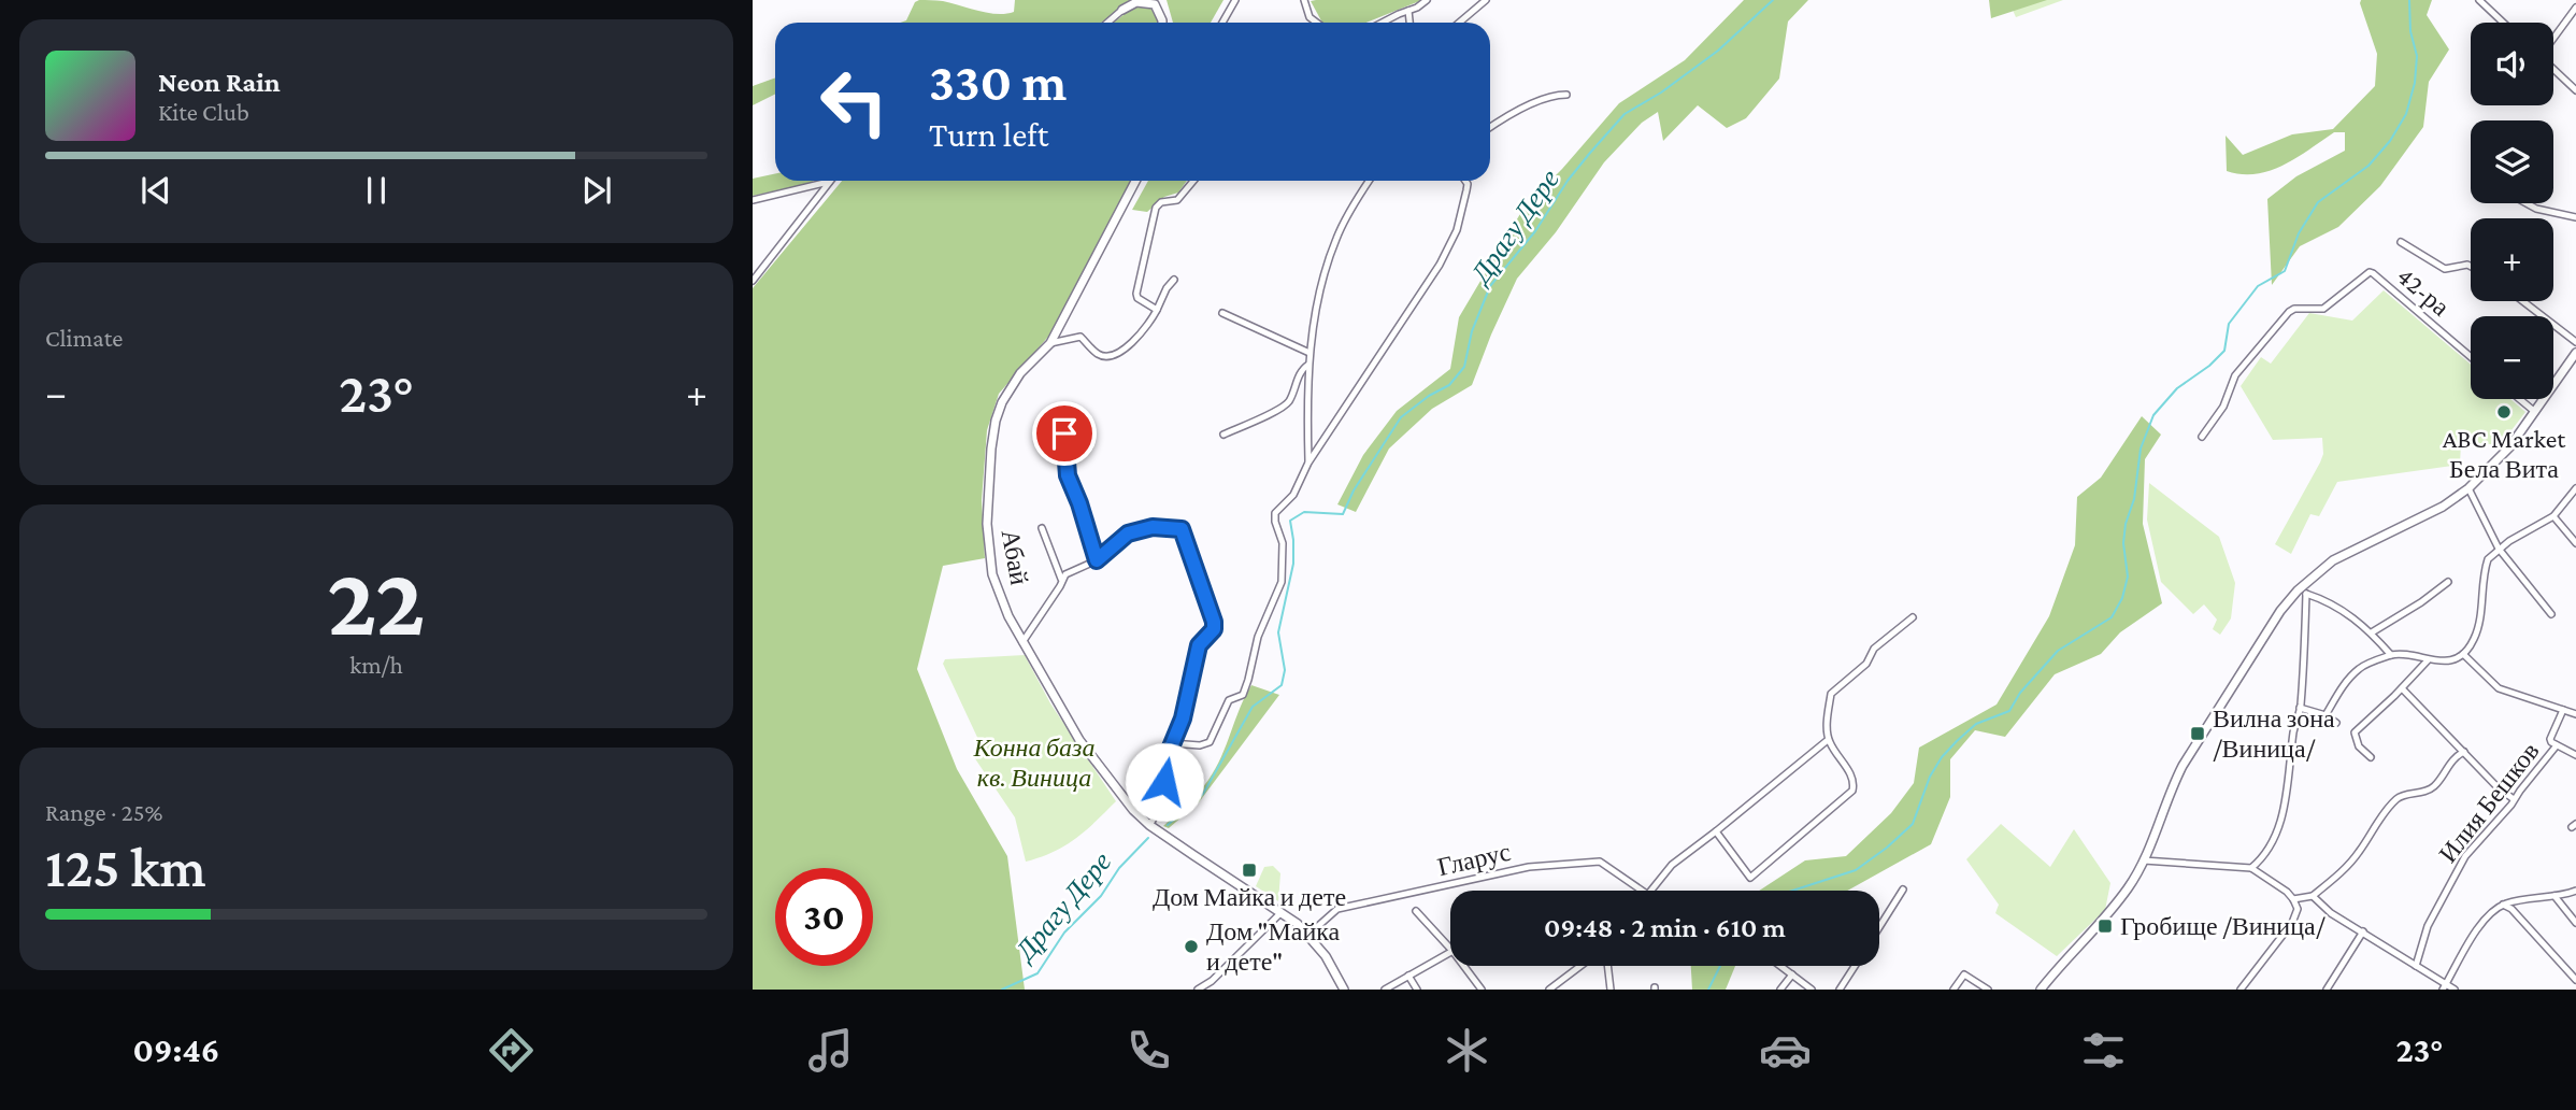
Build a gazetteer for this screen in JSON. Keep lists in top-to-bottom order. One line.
{"streets":{"street":["42-ра","Абай","Илия Бешков","Гларус"]},"crossings":[["Абай","Гларус"]],"water":["Драгу Дере"],"parks":["Конна база кв. Виница"],"places":{"other":["ABC Market Бела Вита","Дом \"Майка и дете\""],"transit":["Вилна зона /Виница/","Дом Майка и дете","Гробище /Виница/"]},"page":{"map_buttons":["+","−"],"turn":["330 m","Turn left"],"song":["Neon Rain","Kite Club"],"tile":["Climate",["22","km/h"],["Range · 25%","125 km"]],"heat":["−","23°","+"],"limit":"30","trip":"09:48 · 2 min · 610 m","tabs":["09:46","23°"]}}
